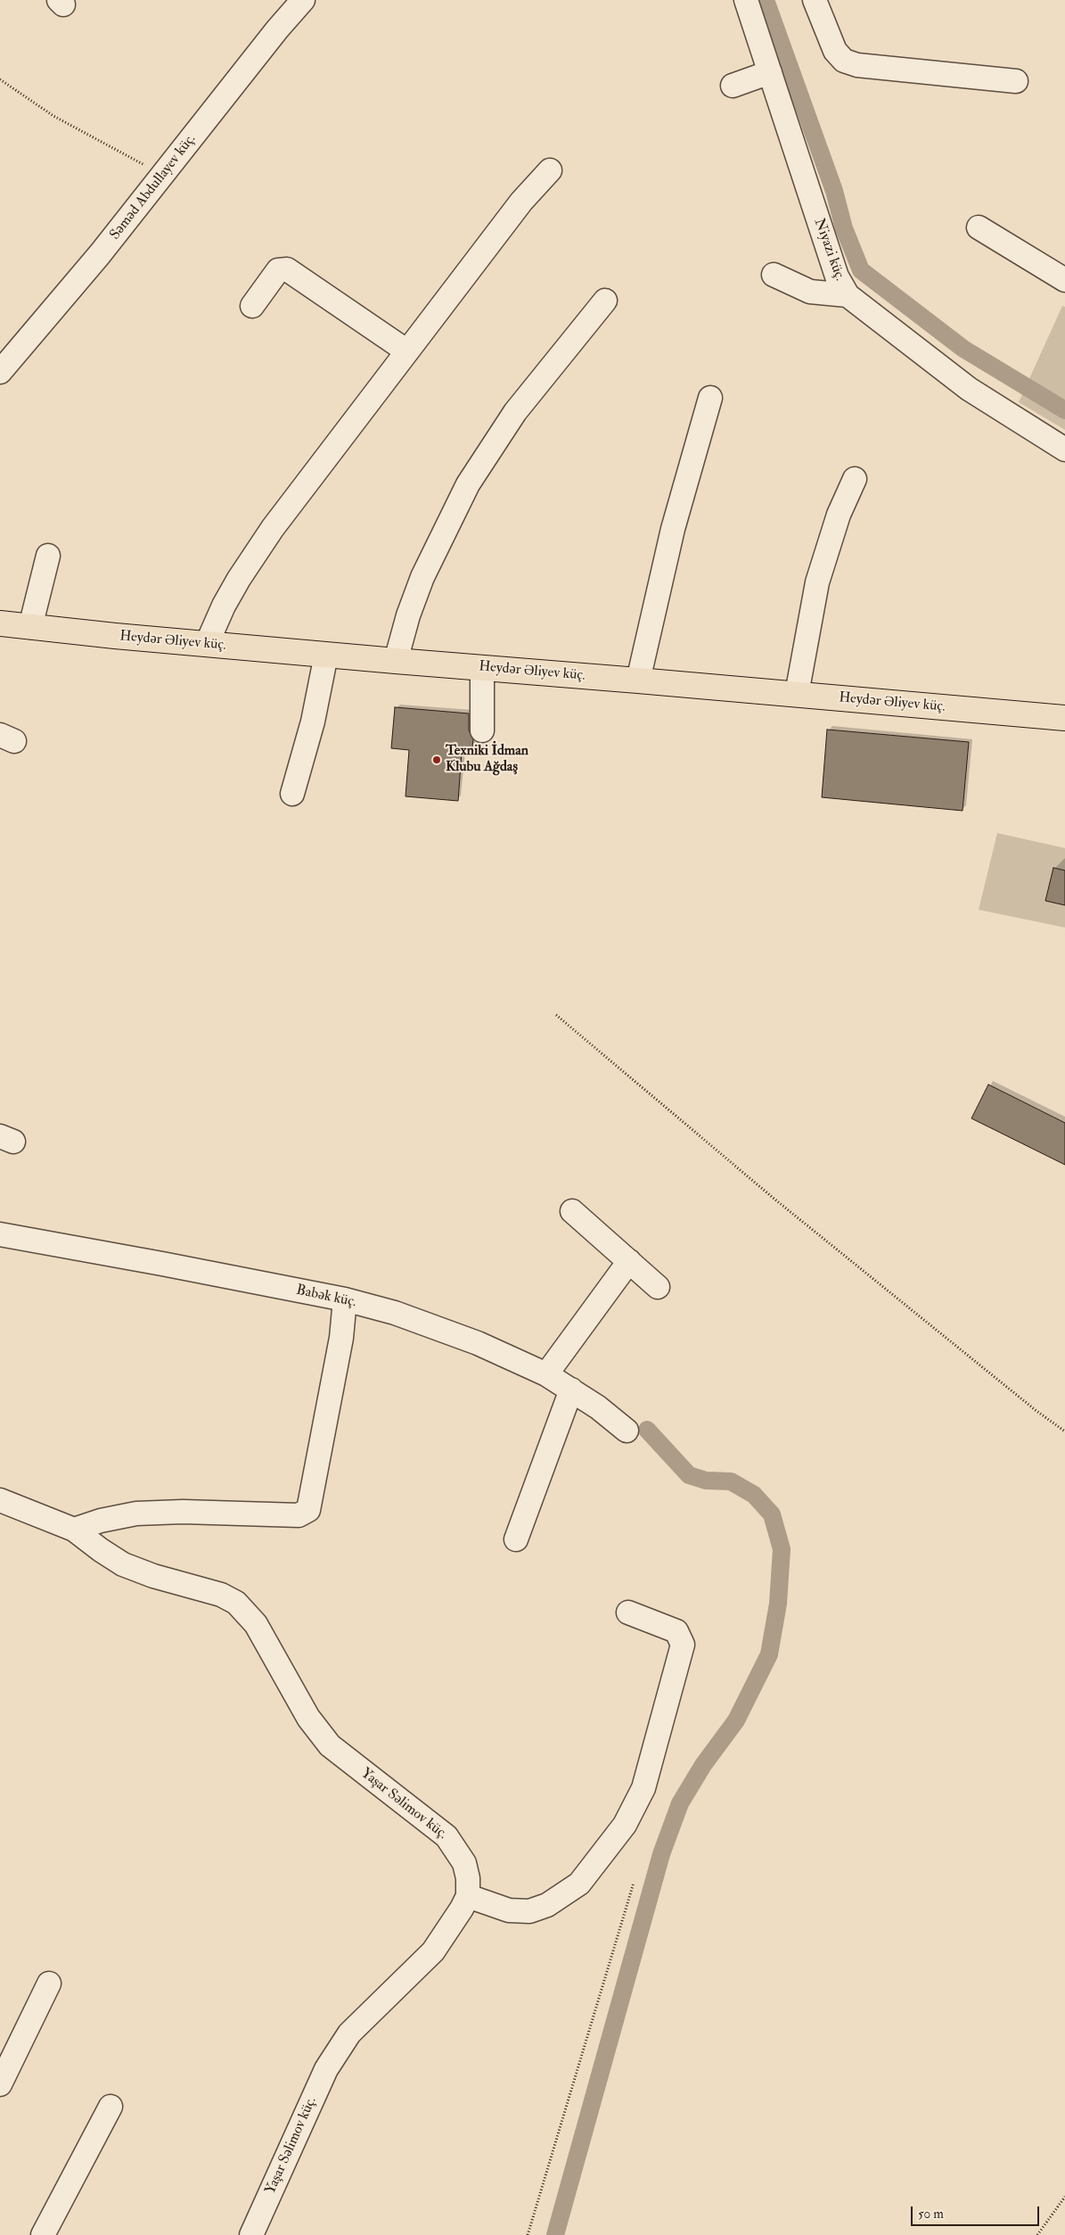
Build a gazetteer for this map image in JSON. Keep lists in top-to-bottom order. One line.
{"streets":{"main road":["Heydər Əliyev küç."],"street":["Səməd Abdullayev küç.","Niyazi küç.","Babək küç.","Yaşar Səlimov küç."]},"places":["Texniki İdman Klubu Ağdaş"],"scale_bar":"50 m"}
